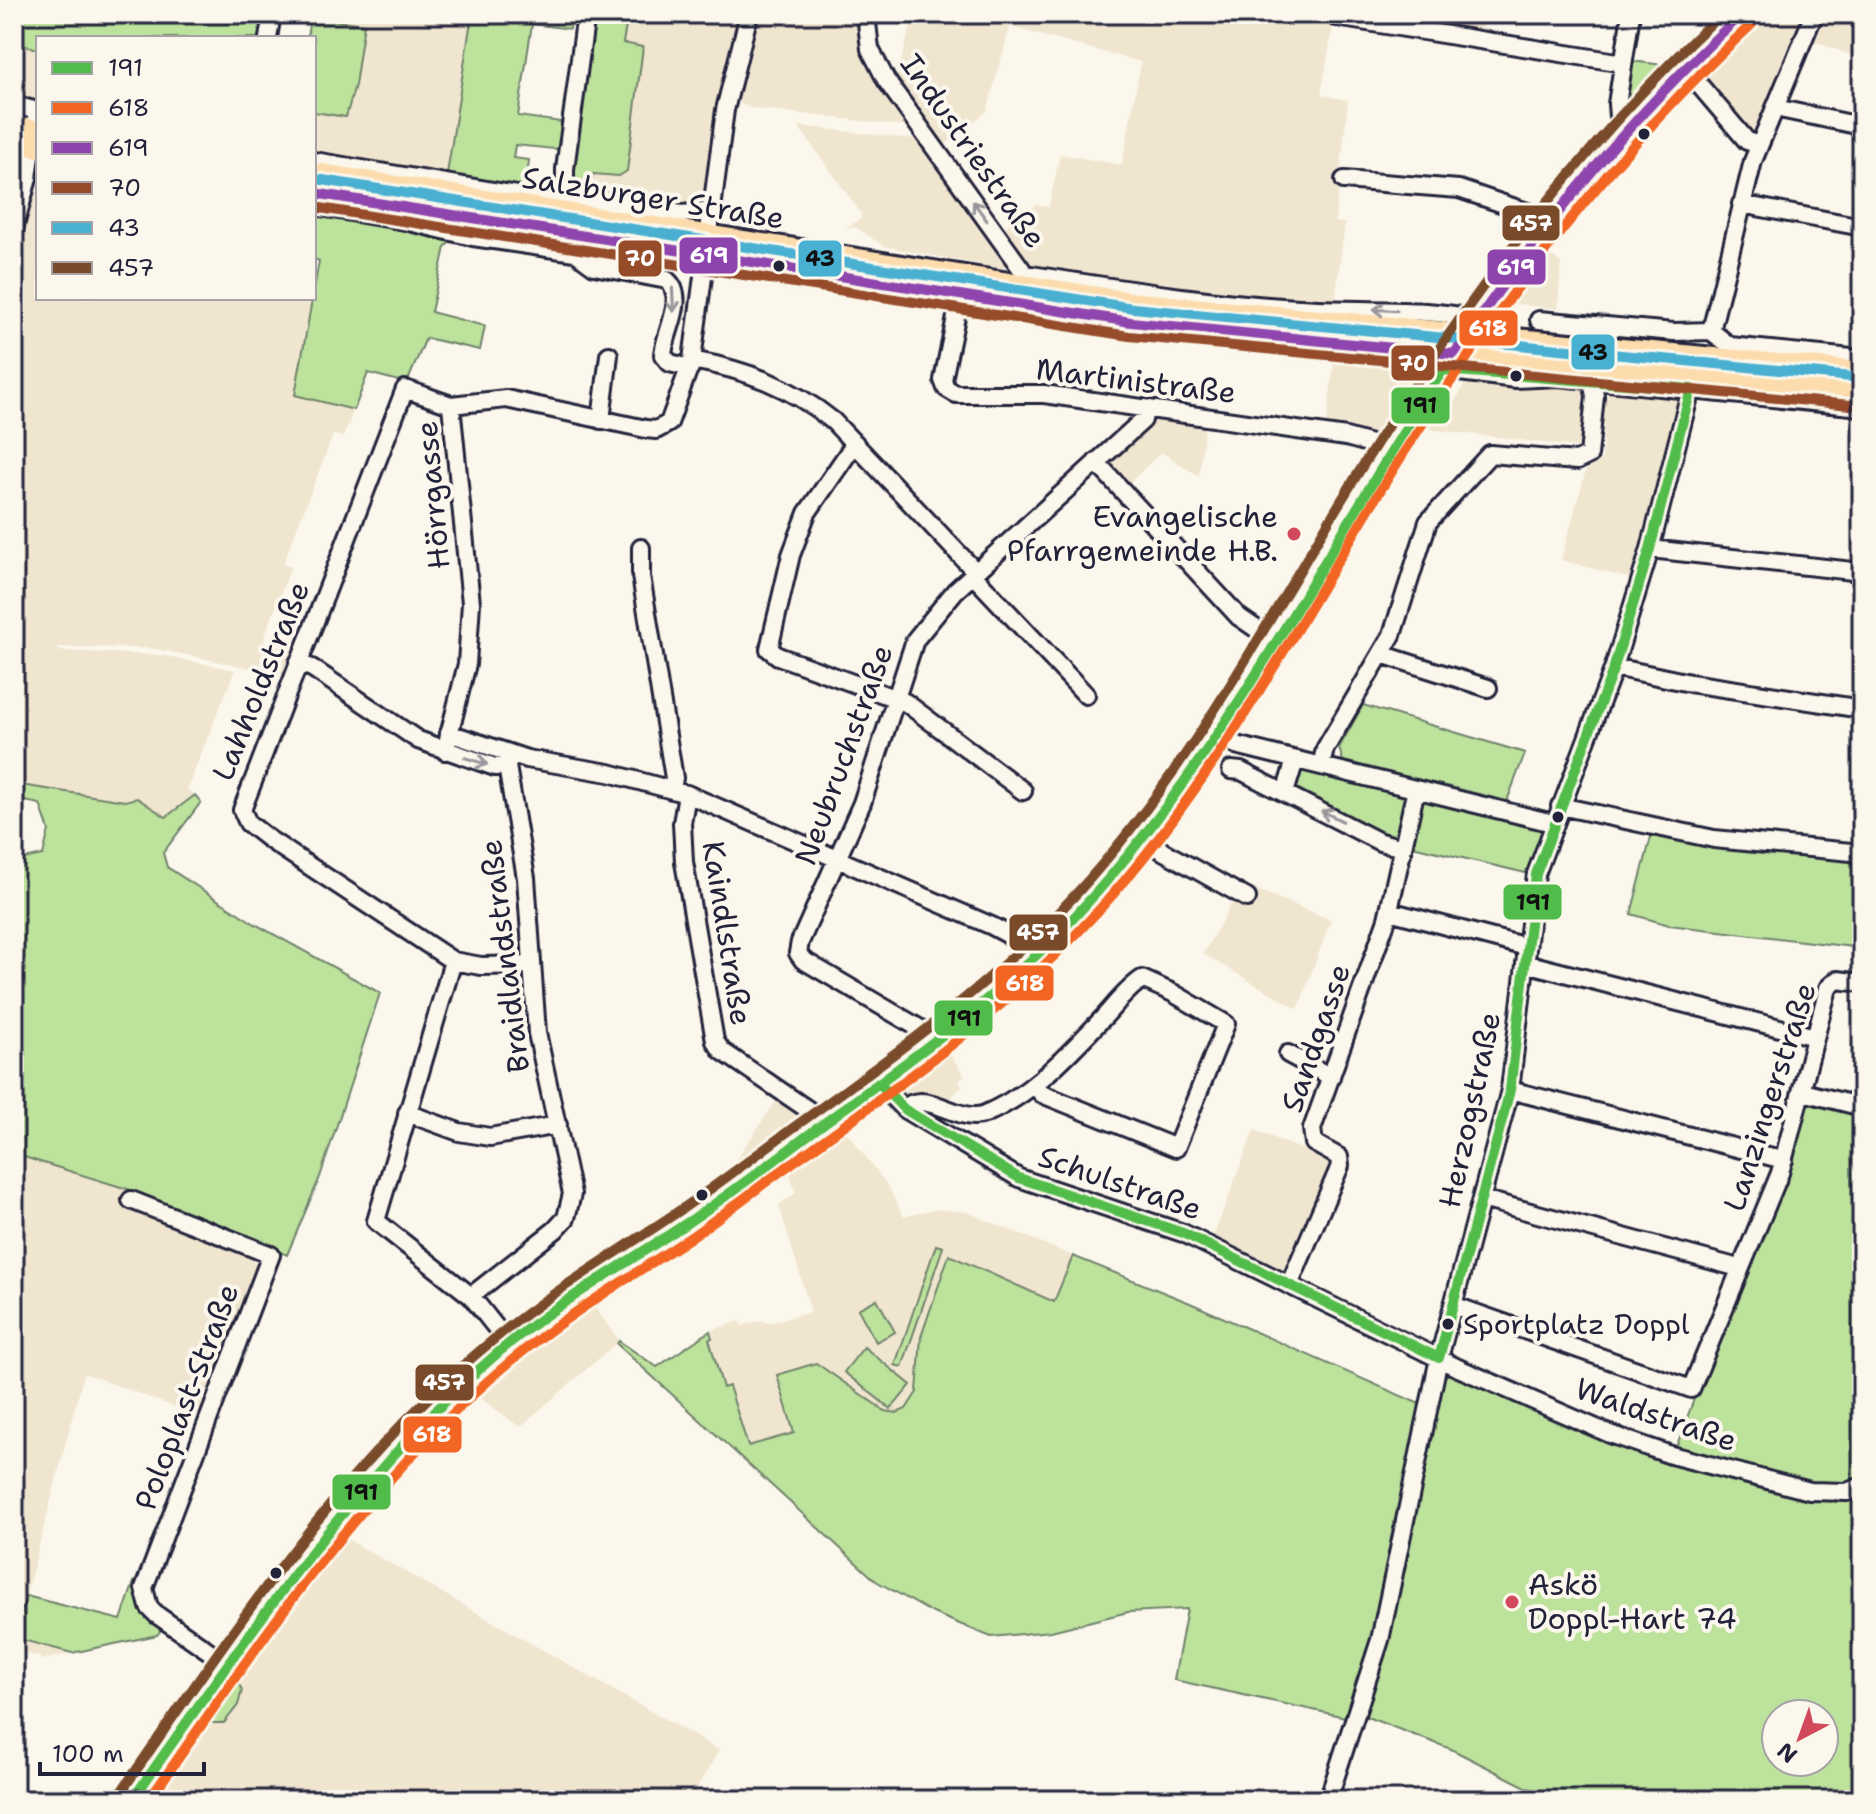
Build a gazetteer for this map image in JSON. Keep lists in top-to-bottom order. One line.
{"streets":{"main road":["Salzburger Straße"],"street":["Industriestraße","Martinistraße","Hörrgasse","Lahholdstraße","Neubruchstraße","Kaindlstraße","Braidlandstraße","Sandgasse","Lanzingerstraße","Herzogstraße","Schulstraße","Poloplast-Straße","Waldstraße"]},"crossings":[["Industriestraße","Salzburger Straße"],["Martinistraße","Neubruchstraße"],["Hörrgasse","Lahholdstraße"],["Lahholdstraße","Braidlandstraße"],["Sandgasse","Schulstraße"],["Lanzingerstraße","Herzogstraße"],["Herzogstraße","Schulstraße"],["Herzogstraße","Waldstraße"],["Schulstraße","Waldstraße"]],"one_way":["Industriestraße"],"places":["Evangelische Pfarrgemeinde H.B.","Sportplatz Doppl","Askö Doppl-Hart 74"],"lines":["transit line 619","transit line 457","transit line 618","transit line 43","transit line 70","transit line 191"],"legend":["191","618","619","70","43","457"],"scale_bar":"100 m","north":"bottom left"}
